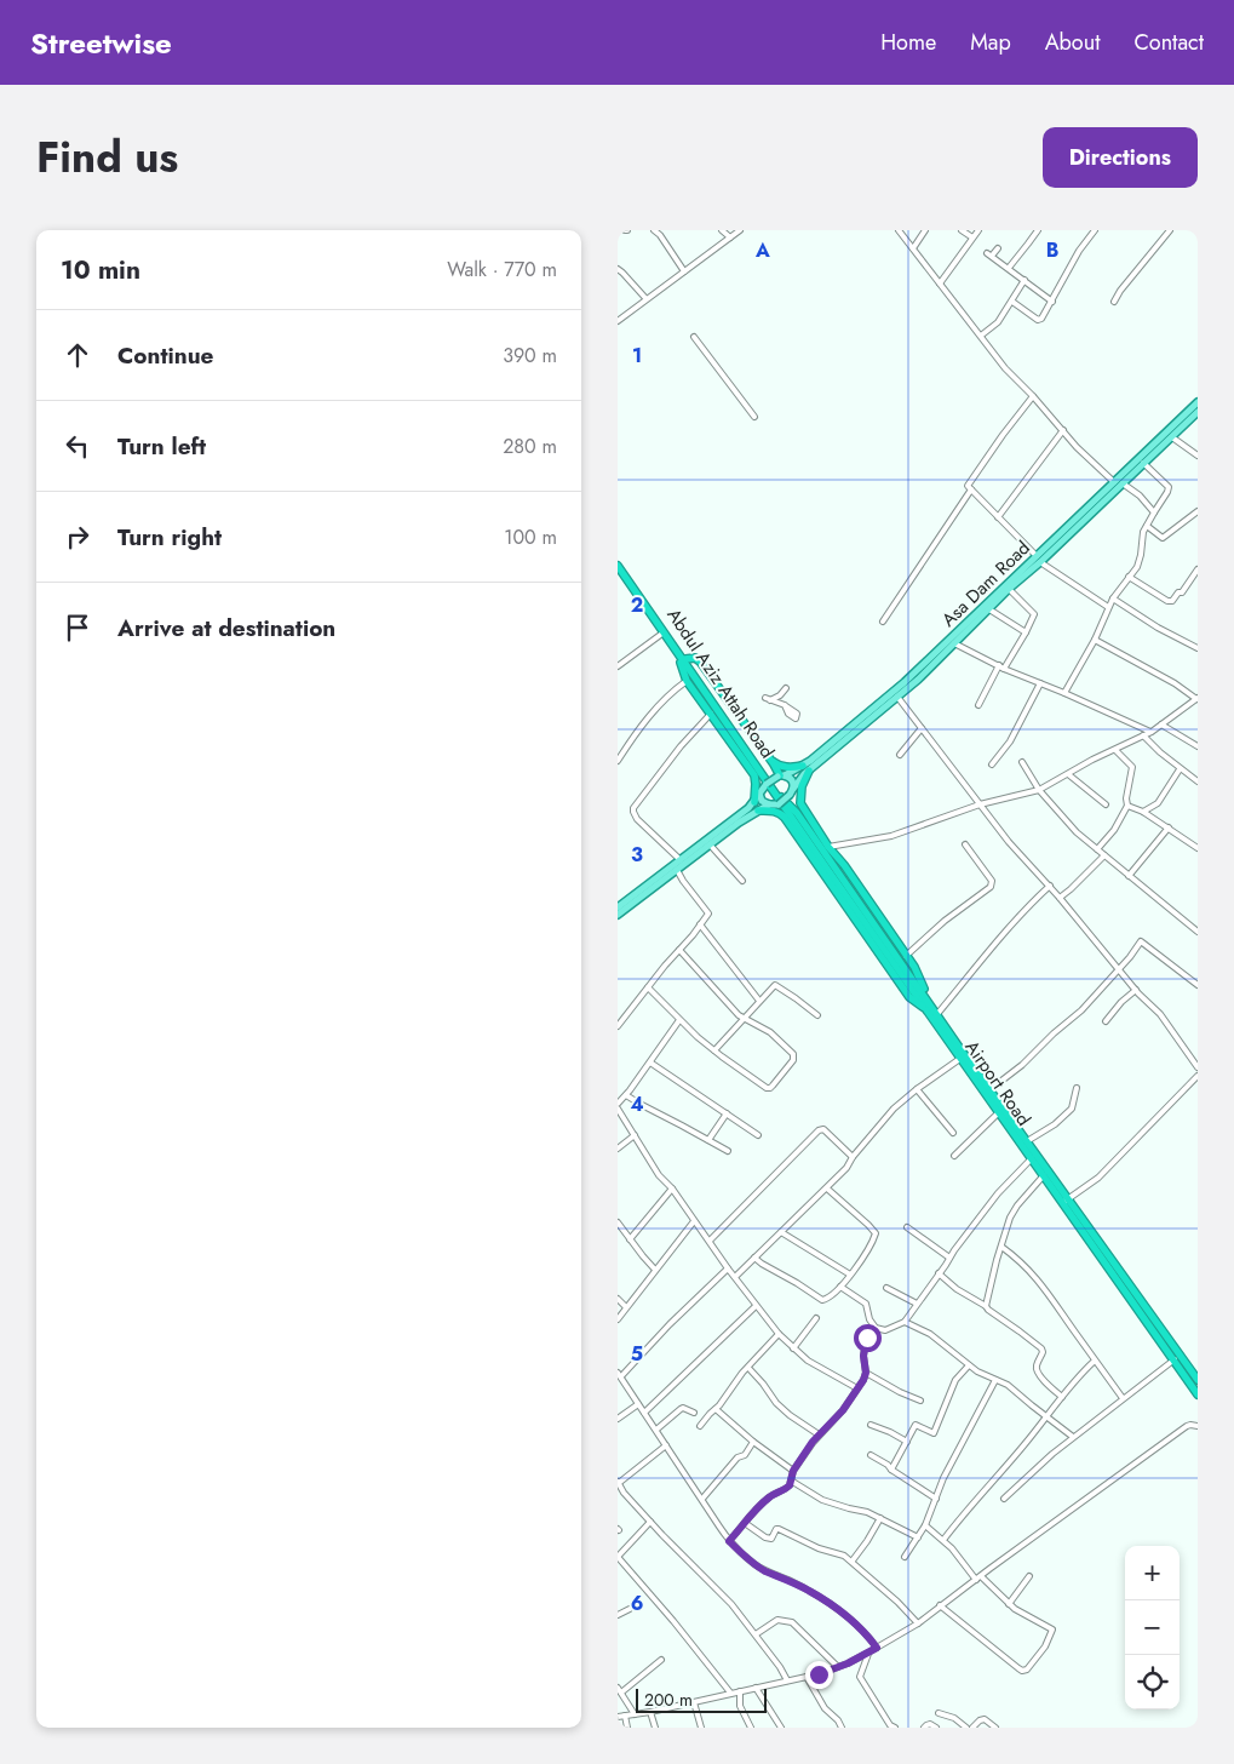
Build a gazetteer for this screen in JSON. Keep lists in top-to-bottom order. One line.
{"streets":{"highway":["Abdul Aziz Attah Road","Airport Road"],"main road":["Asa Dam Road"]},"crossings":[["Abdul Aziz Attah Road","Airport Road"]],"scale_bar":"200 m","page":{"header":"Streetwise","nav":["Home","Map","About","Contact"],"title":"Find us","buttons":"Directions","heading":["10 min","Walk · 770 m"],"list":[["Continue","390 m"],["Turn left","280 m"],["Turn right","100 m"],"Arrive at destination"],"map_buttons":["+","−"],"scale":"200 m"},"grid":{"columns":["A","B"],"rows":["1","2","3","4","5","6"]}}
